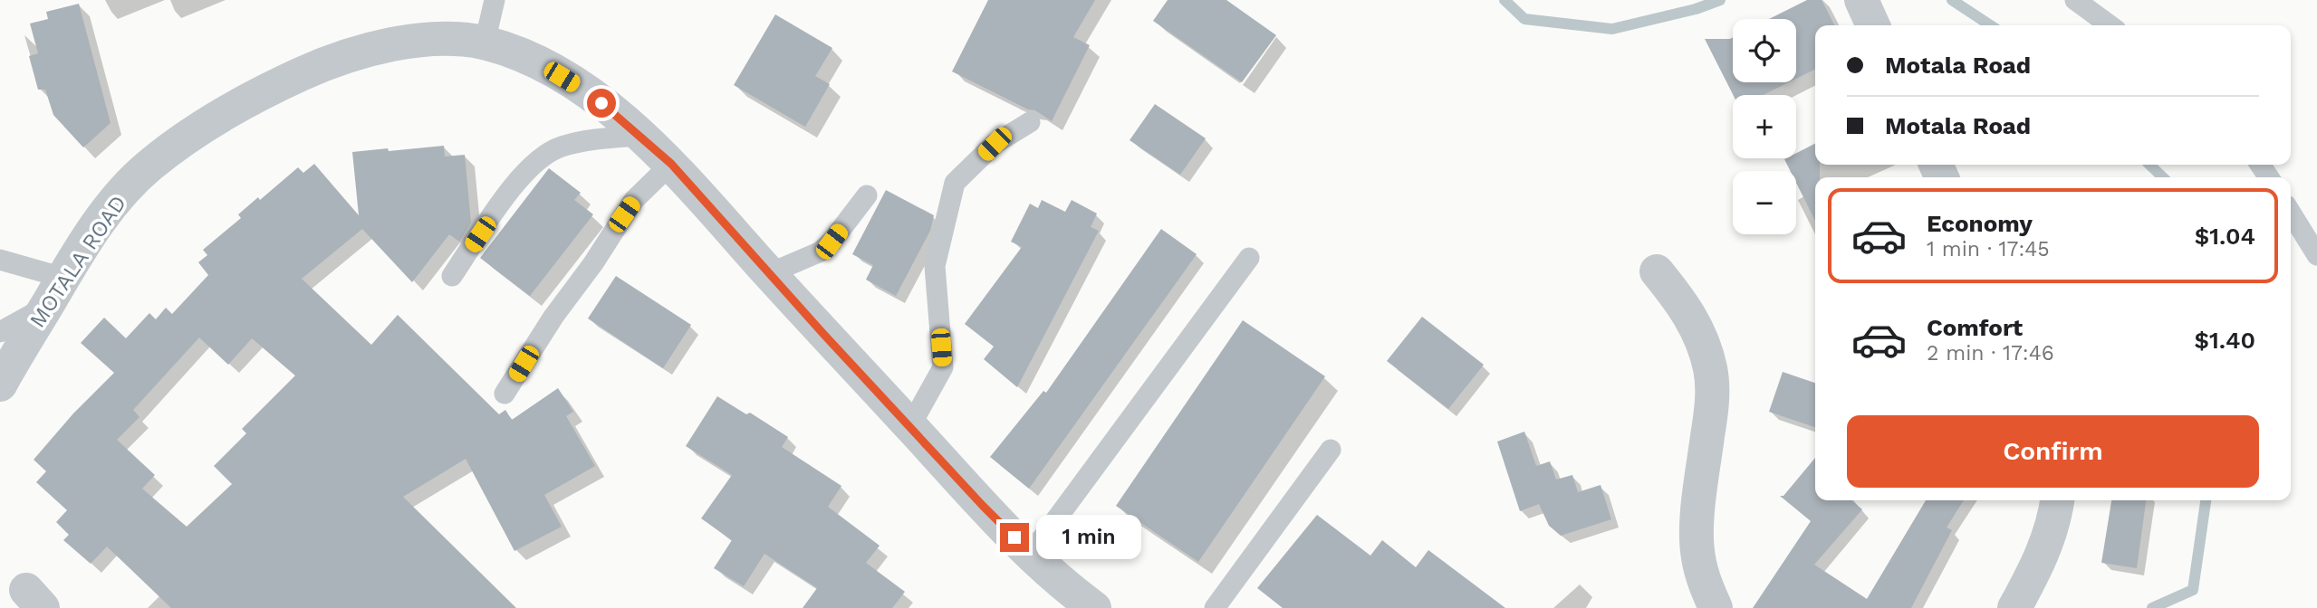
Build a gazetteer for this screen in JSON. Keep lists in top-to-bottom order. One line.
{"streets":{"street":["MOTALA ROAD"]},"page":{"map_buttons":["+","−"],"banner":["Motala Road","Motala Road"],"list":[{"name":"Economy","note":"1 min · 17:45","value":"$1.04"},{"name":"Comfort","note":"2 min · 17:46","value":"$1.40"}],"buttons":"Confirm","bubble":"1 min"}}
